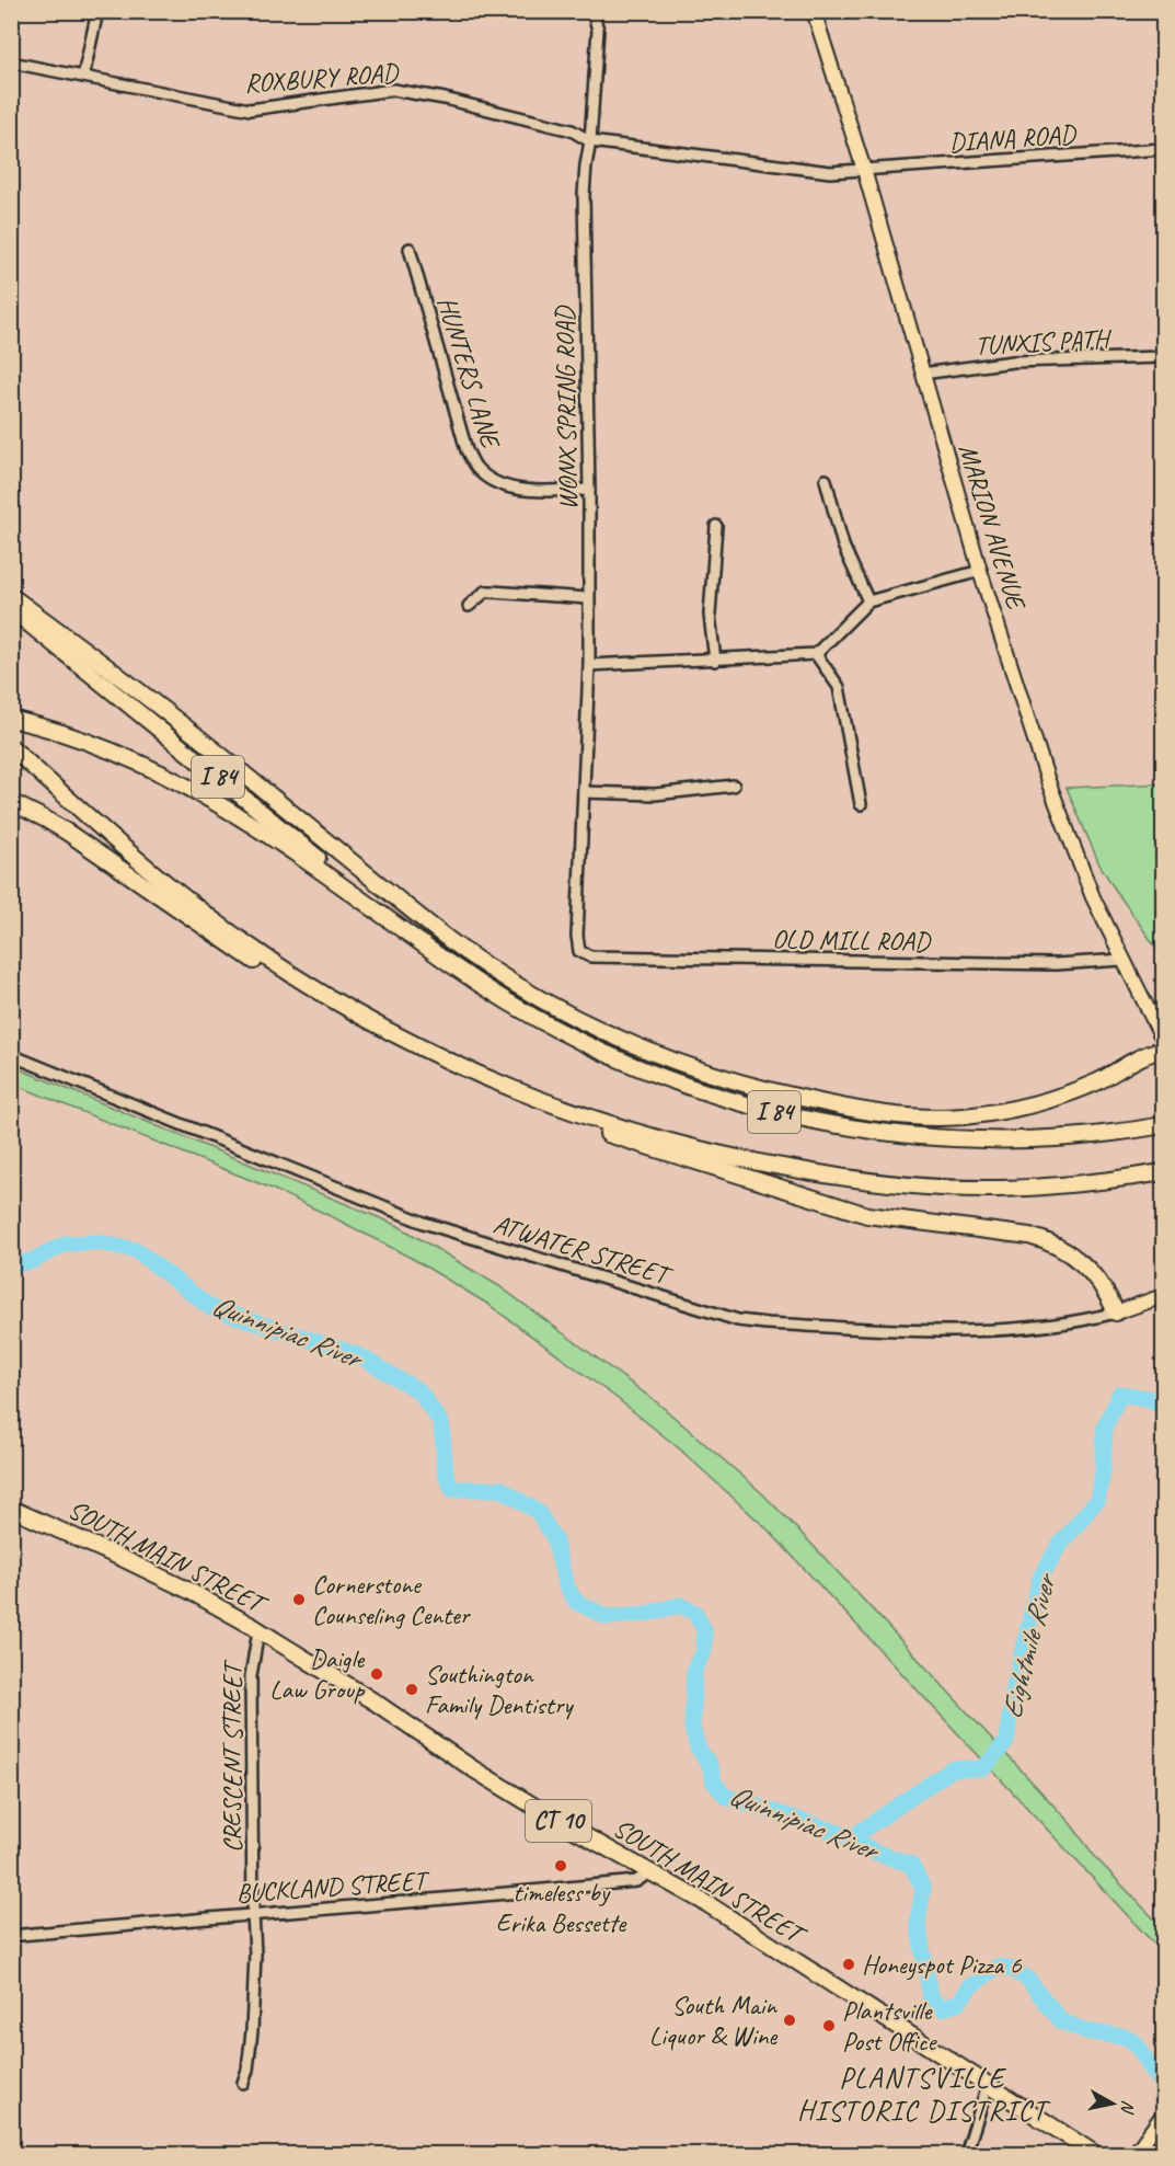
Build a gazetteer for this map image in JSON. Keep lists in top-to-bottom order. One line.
{"streets":{"highway":["I 84","SOUTH MAIN STREET","CT 10"],"main road":["MARION AVENUE","ATWATER STREET"],"street":["ROXBURY ROAD","DIANA ROAD","TUNXIS PATH","HUNTERS LANE","WONX SPRING ROAD","OLD MILL ROAD","CRESCENT STREET","BUCKLAND STREET"]},"crossings":[["ROXBURY ROAD","WONX SPRING ROAD"],["DIANA ROAD","MARION AVENUE"],["TUNXIS PATH","MARION AVENUE"],["HUNTERS LANE","WONX SPRING ROAD"],["WONX SPRING ROAD","OLD MILL ROAD"],["MARION AVENUE","OLD MILL ROAD"],["SOUTH MAIN STREET","CRESCENT STREET"],["SOUTH MAIN STREET","BUCKLAND STREET"],["CRESCENT STREET","BUCKLAND STREET"]],"districts":["PLANTSVILLE HISTORIC DISTRICT"],"water":["Quinnipiac River","Eightmile River"],"places":["Cornerstone Counseling Center","Daigle Law Group","Southington Family Dentistry","timeless by Erika Bessette","Honeyspot Pizza 6","South Main Liquor & Wine","Plantsville Post Office"],"north":"right"}
